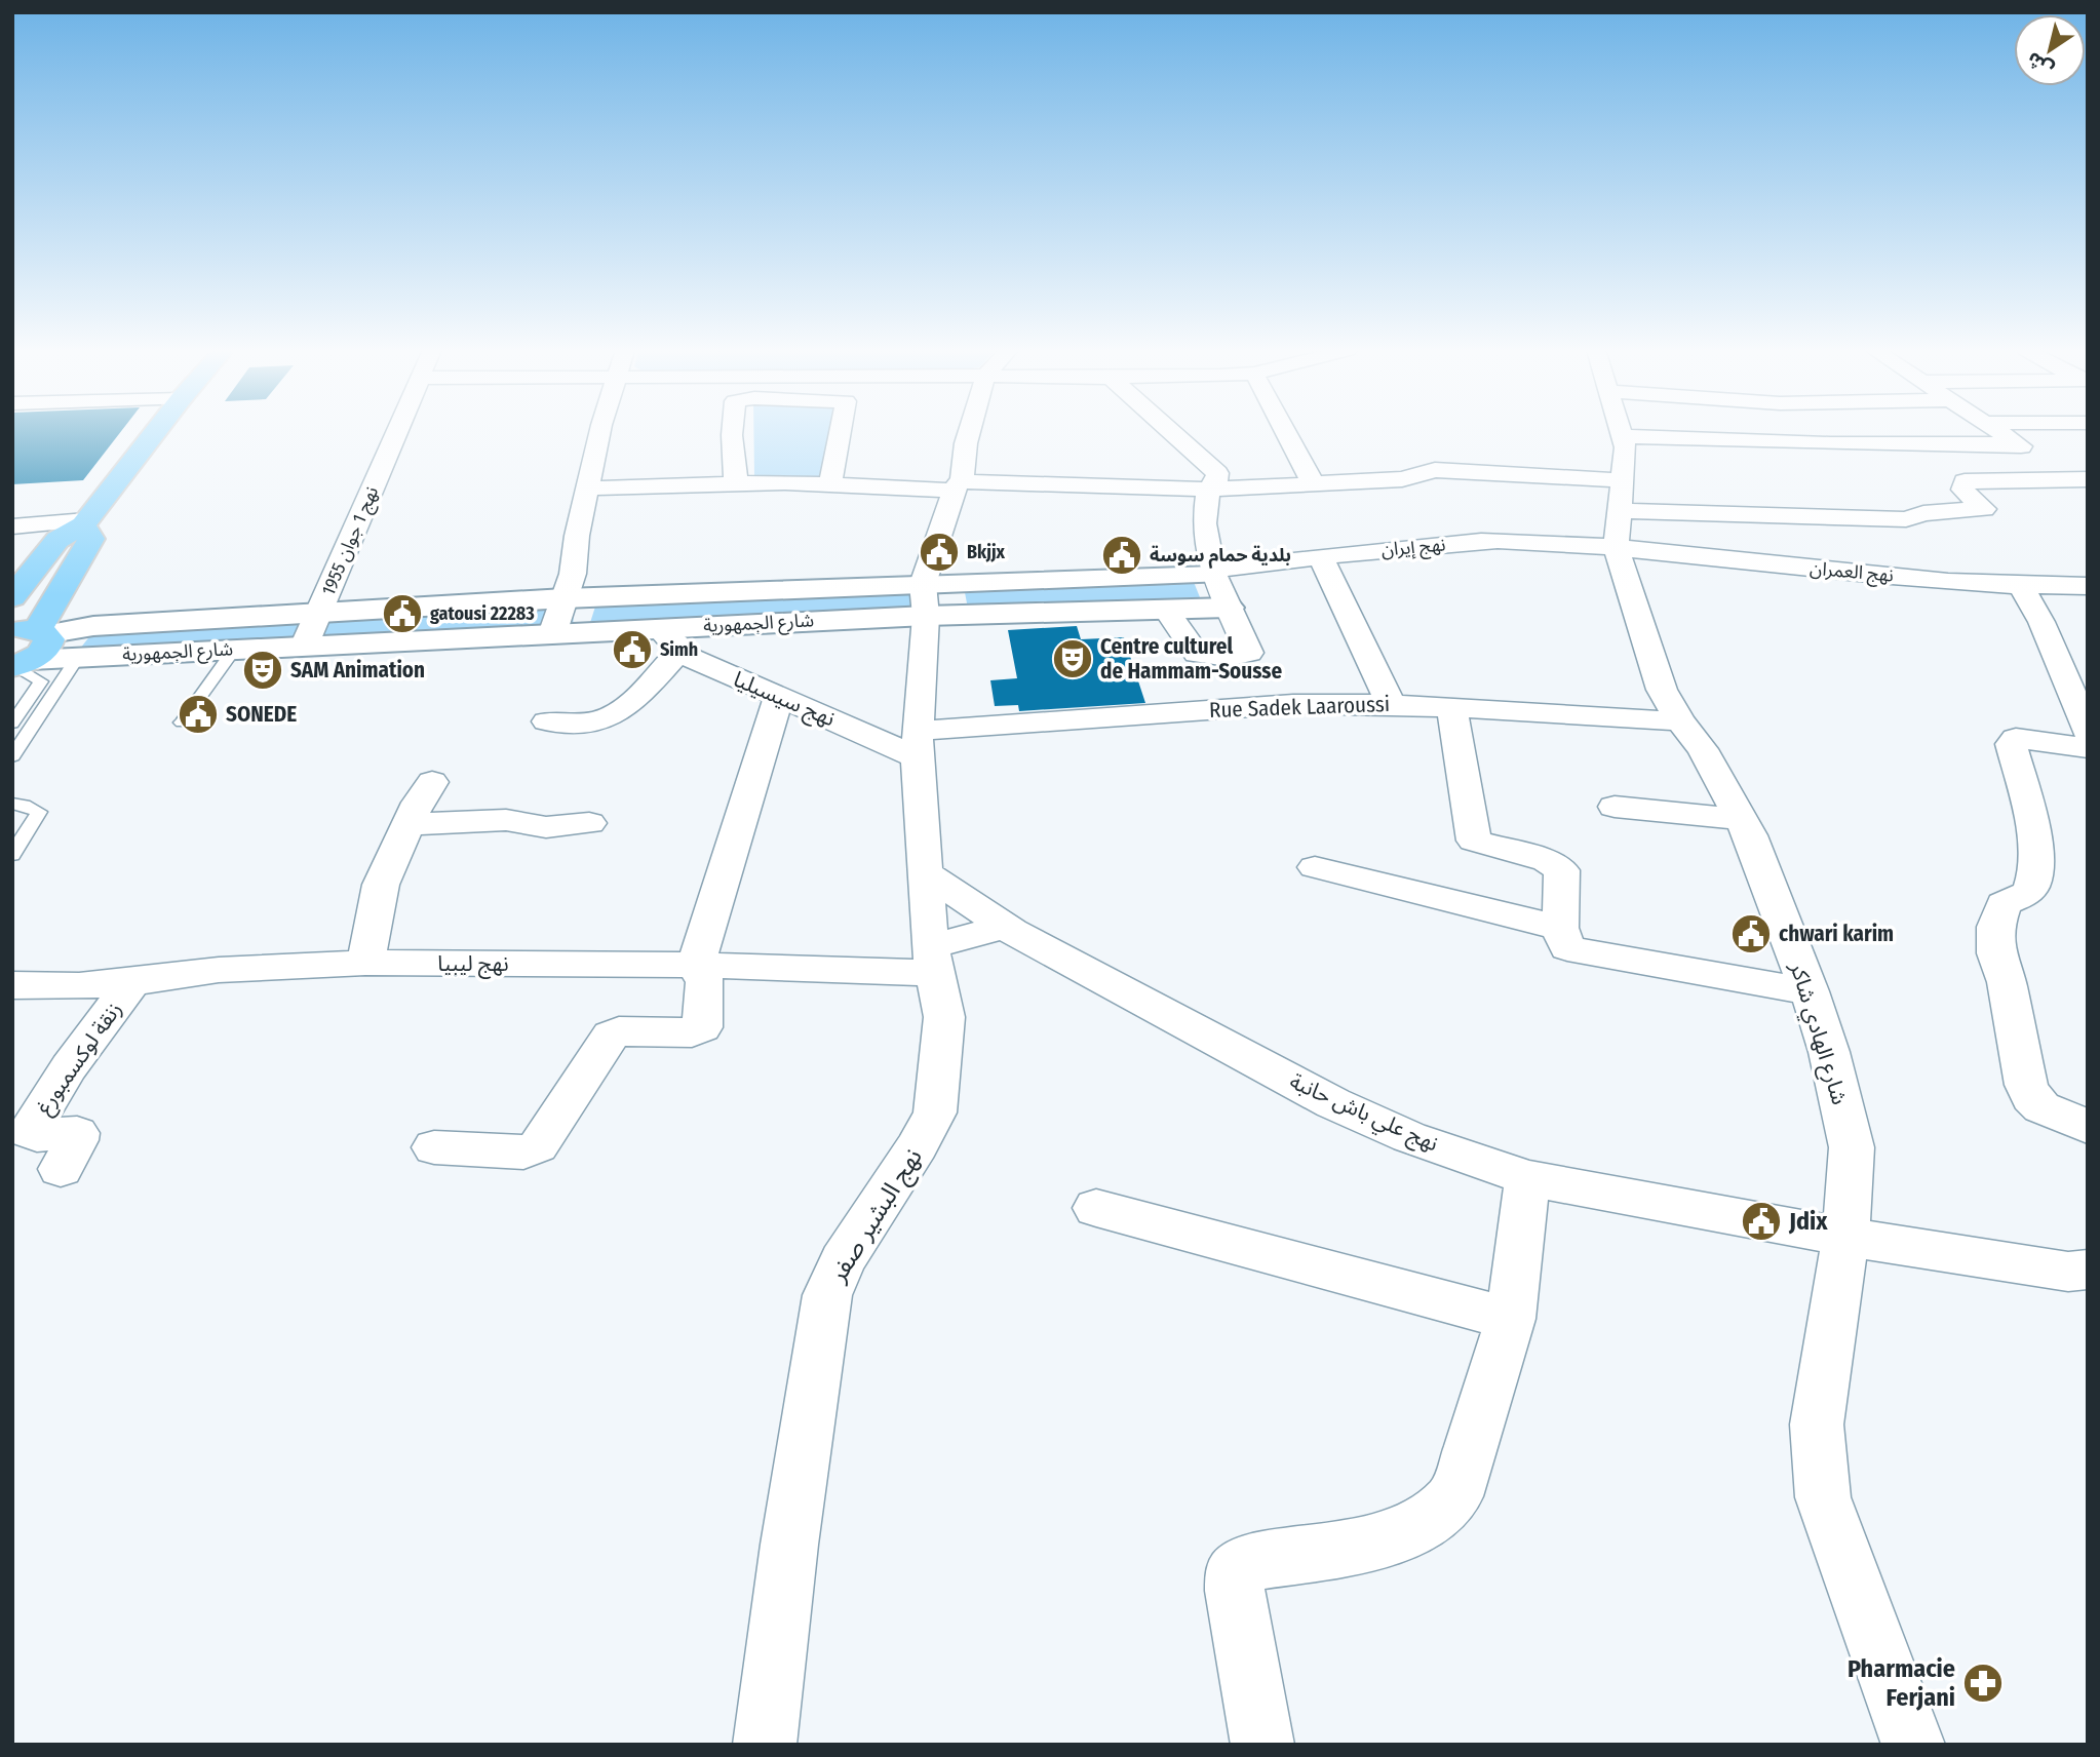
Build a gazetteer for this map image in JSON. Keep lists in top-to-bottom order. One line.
{"streets":{"street":["نهج 1 جوان 1955","نهج إيران","نهج العمران","شارع الجمهورية","نهج سيسيليا","Rue Sadek Laaroussi","نهج ليبيا","شارع الهادي شاكر","زنقة لوكسمبورغ","نهج علي باش حانبة","نهج البشير صفر"]},"crossings":[["نهج 1 جوان 1955","شارع الجمهورية"],["نهج إيران","نهج العمران"],["نهج إيران","شارع الجمهورية"],["نهج إيران","شارع الهادي شاكر"],["نهج العمران","شارع الهادي شاكر"],["شارع الجمهورية","نهج سيسيليا"],["شارع الجمهورية","نهج البشير صفر"],["نهج سيسيليا","Rue Sadek Laaroussi"],["نهج سيسيليا","نهج البشير صفر"],["Rue Sadek Laaroussi","شارع الهادي شاكر"],["Rue Sadek Laaroussi","نهج البشير صفر"],["نهج ليبيا","زنقة لوكسمبورغ"],["نهج ليبيا","نهج علي باش حانبة"],["نهج ليبيا","نهج البشير صفر"],["شارع الهادي شاكر","نهج علي باش حانبة"],["نهج علي باش حانبة","نهج البشير صفر"]],"places":{"public building":["Bkjjx","بلدية حمام سوسة","gatousi 22283","Simh","SONEDE","chwari karim","Jdix"],"theatre":["Centre culturel de Hammam-Sousse","SAM Animation"],"pharmacy":["Pharmacie Ferjani"]},"north":"bottom left"}
